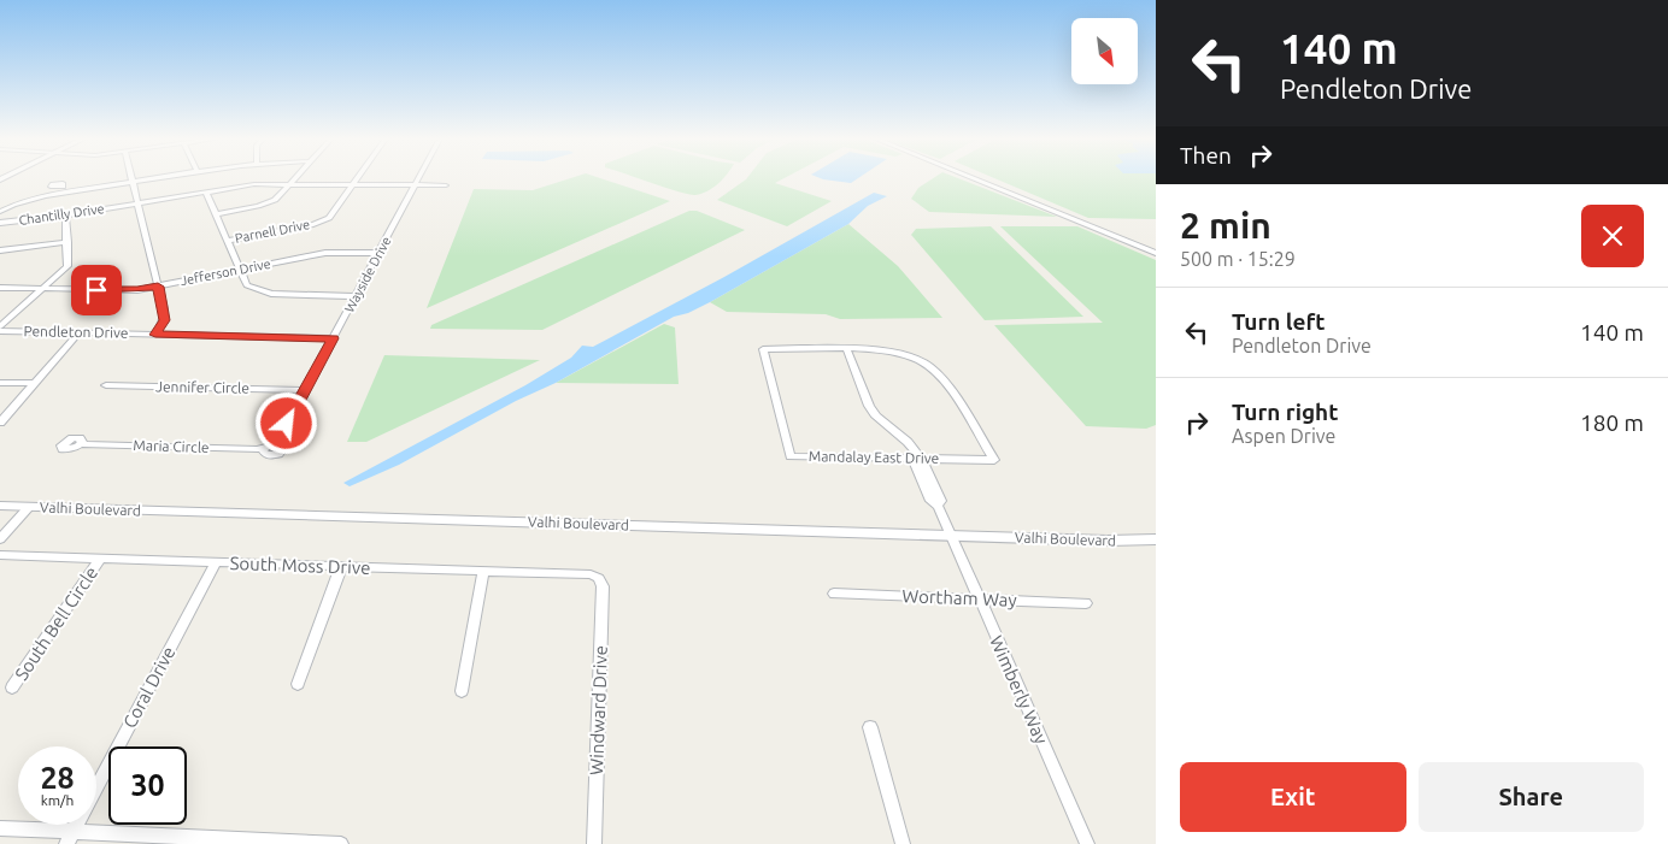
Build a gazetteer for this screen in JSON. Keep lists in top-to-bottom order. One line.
{"streets":{"street":["Chantilly Drive","Parnell Drive","Jefferson Drive","Wayside Drive","Pendleton Drive","Jennifer Circle","Maria Circle","Mandalay East Drive","Valhi Boulevard","South Moss Drive","Wortham Way","South Bell Circle","Coral Drive","Wimberly Way","Windward Drive"]},"crossings":[["Chantilly Drive","Parnell Drive"],["Chantilly Drive","Wayside Drive"],["Jefferson Drive","Wayside Drive"],["Wayside Drive","Pendleton Drive"],["Wayside Drive","Jennifer Circle"],["Wayside Drive","Maria Circle"],["Mandalay East Drive","Wimberly Way"],["Valhi Boulevard","Wimberly Way"],["South Moss Drive","South Bell Circle"],["South Moss Drive","Coral Drive"],["South Moss Drive","Windward Drive"],["Wortham Way","Wimberly Way"]],"north":"bottom right","page":{"turn":["140 m","Pendleton Drive"],"then":"Then","heading":["2 min","500 m · 15:29"],"list":[{"name":"Turn left","note":"Pendleton Drive","value":"140 m"},{"name":"Turn right","note":"Aspen Drive","value":"180 m"}],"speed":"28 km/h","limit":"30","buttons":["Exit","Share"]}}
